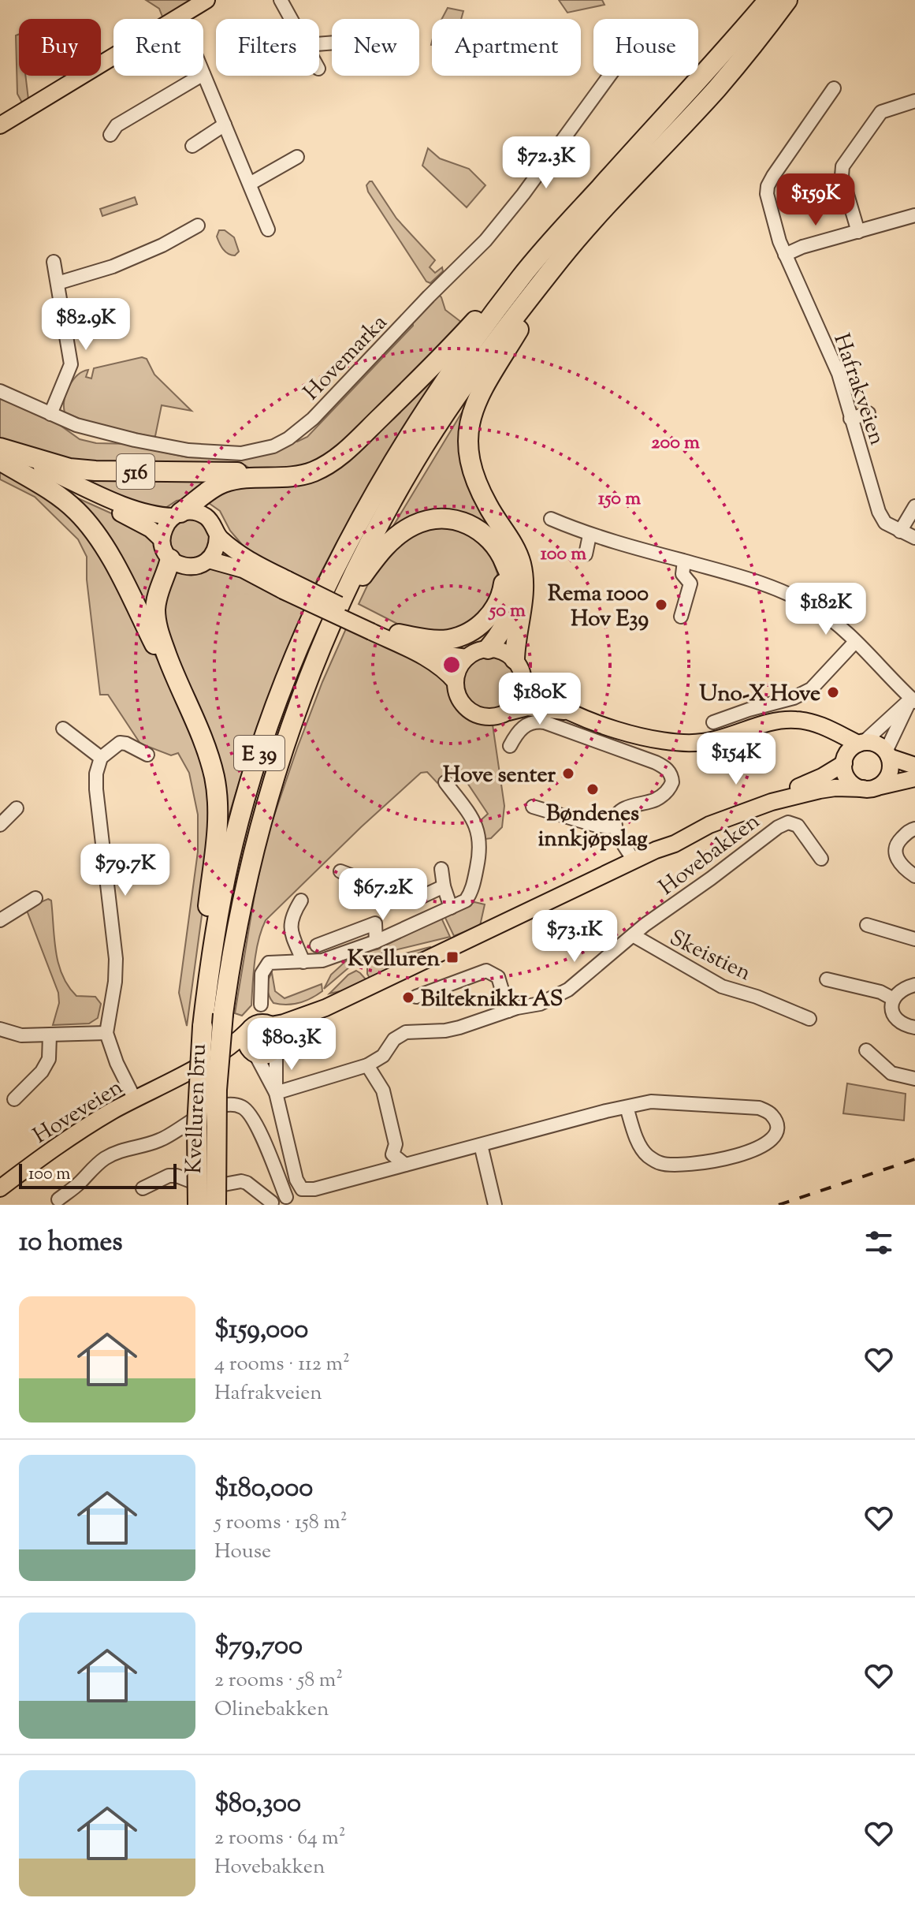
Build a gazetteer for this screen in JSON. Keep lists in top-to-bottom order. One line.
{"streets":{"highway":["516","E 39","Kvelluren bru"],"main road":["Hoveveien"],"street":["Hovemarka","Hafrakveien","Hovebakken","Skeistien"]},"crossings":[["516","E 39"],["E 39","Kvelluren bru"],["Hovebakken","Skeistien"]],"places":{"other":["Rema 1000 Hov E39","Uno-X Hove","Hove senter","Bøndenes innkjøpslag","Bilteknikk1 AS"],"transit":["Kvelluren"]},"scale_bar":"100 m","page":{"chip":["Buy","Rent","Filters","New","Apartment","House"],"price":["$72.3K","$159K","$82.9K","$182K","$180K","$154K","$79.7K","$67.2K","$73.1K","$80.3K"],"scale":"100 m","heading":"10 homes","list":[{"name":"$159,000","note":"4 rooms · 112 m² · Hafrakveien"},{"name":"$180,000","note":"5 rooms · 158 m² · House"},{"name":"$79,700","note":"2 rooms · 58 m² · Olinebakken"},{"name":"$80,300","note":"2 rooms · 64 m² · Hovebakken"}]},"rings":["200 m","150 m","100 m","50 m"]}
